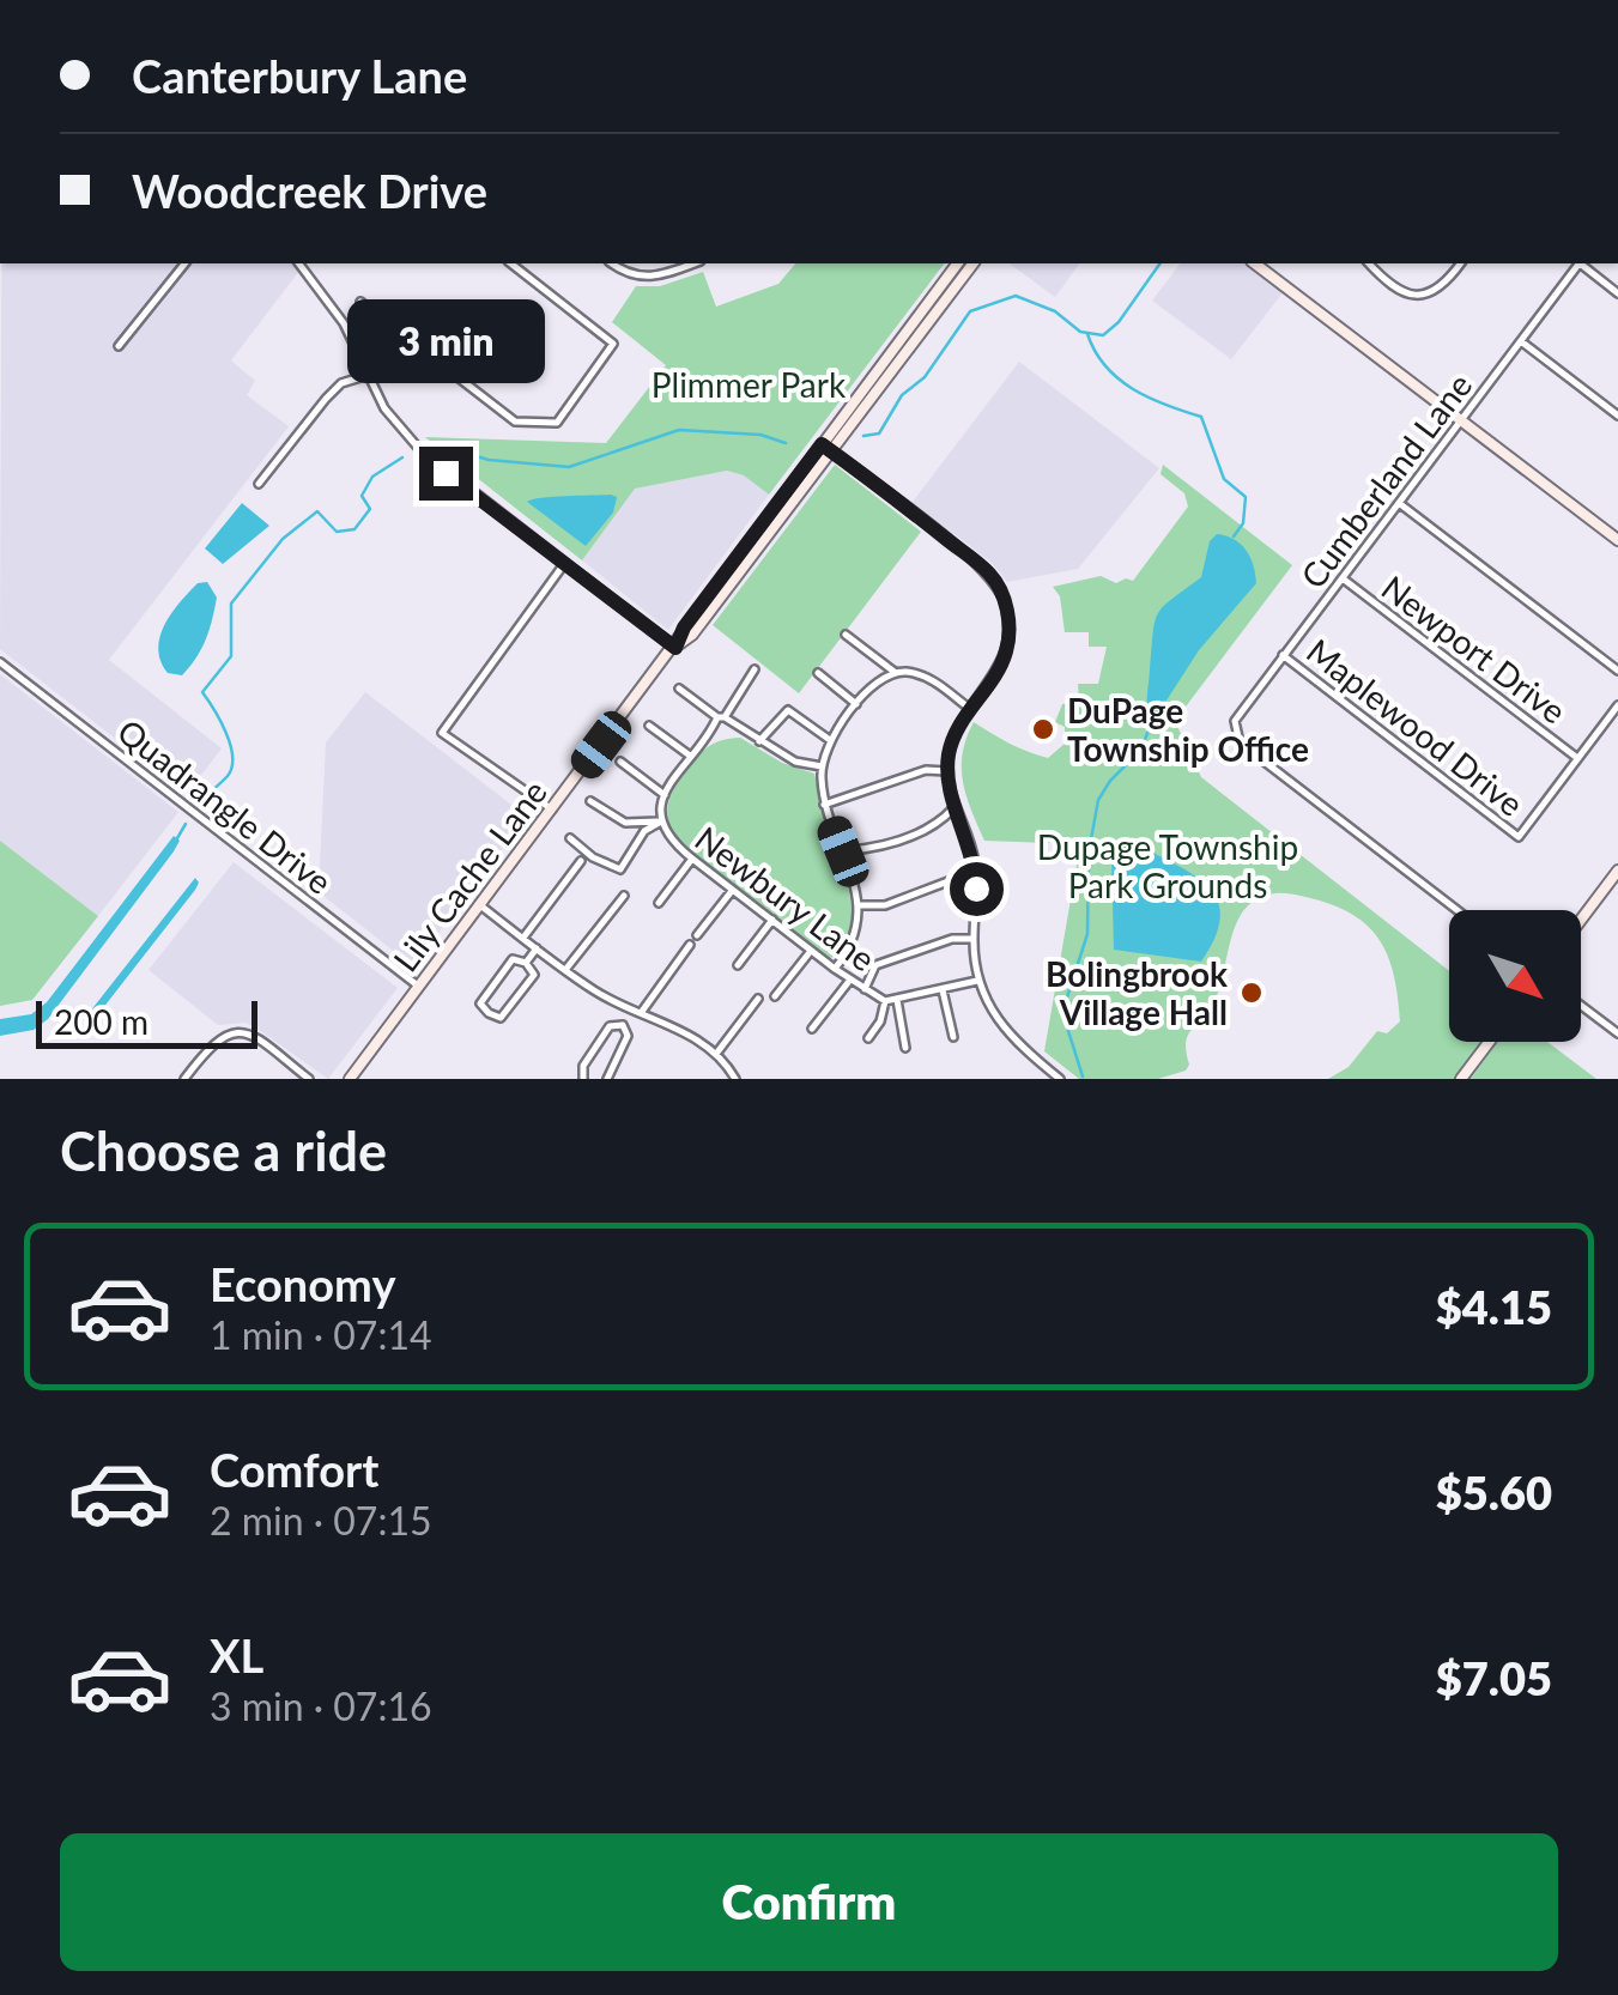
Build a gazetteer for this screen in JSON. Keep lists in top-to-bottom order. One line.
{"streets":{"street":["Cumberland Lane","Newport Drive","Maplewood Drive","Quadrangle Drive","Lily Cache Lane","Newbury Lane"]},"crossings":[["Cumberland Lane","Newport Drive"],["Cumberland Lane","Maplewood Drive"],["Newport Drive","Maplewood Drive"],["Quadrangle Drive","Lily Cache Lane"]],"parks":["Plimmer Park","Dupage Township Park Grounds"],"places":["DuPage Township Office","Bolingbrook Village Hall"],"scale_bar":"200 m","north":"bottom right","page":{"banner":["Canterbury Lane","Woodcreek Drive"],"bubble":"3 min","scale":"200 m","heading":"Choose a ride","list":[{"name":"Economy","note":"1 min · 07:14","value":"$4.15"},{"name":"Comfort","note":"2 min · 07:15","value":"$5.60"},{"name":"XL","note":"3 min · 07:16","value":"$7.05"}],"buttons":"Confirm"}}
